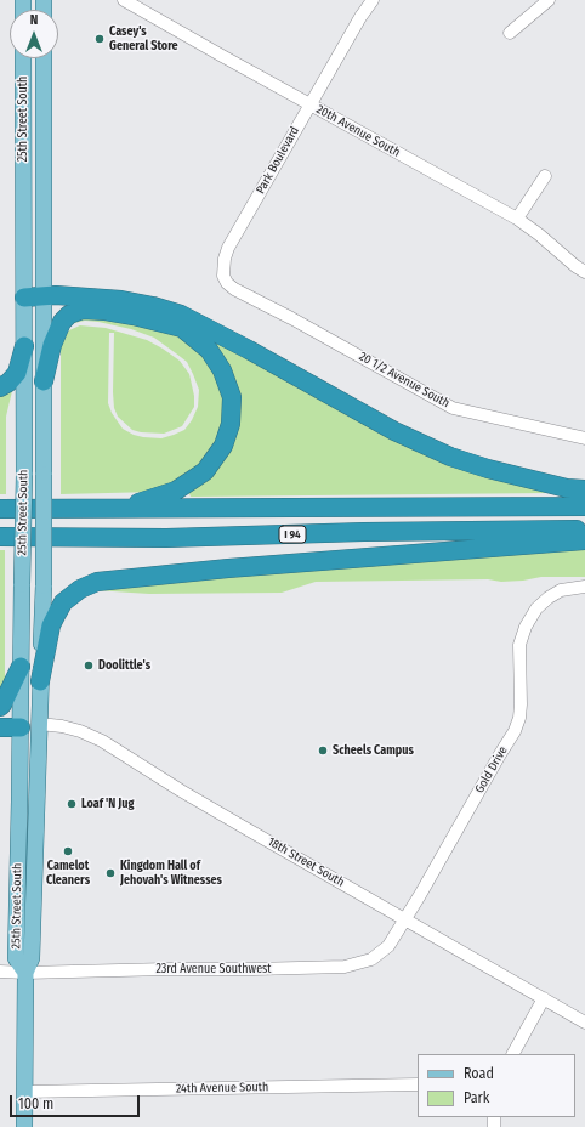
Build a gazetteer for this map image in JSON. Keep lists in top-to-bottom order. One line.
{"streets":{"highway":["I 94"],"main road":["25th Street South","18th Street South"],"street":["20th Avenue South","Park Boulevard","20 1/2 Avenue South","Gold Drive","23rd Avenue Southwest","24th Avenue South"]},"crossings":[["25th Street South","18th Street South"],["25th Street South","23rd Avenue Southwest"],["25th Street South","24th Avenue South"],["20th Avenue South","Park Boulevard"],["Park Boulevard","20 1/2 Avenue South"],["Gold Drive","18th Street South"],["Gold Drive","23rd Avenue Southwest"],["18th Street South","23rd Avenue Southwest"]],"places":["Casey's General Store","Doolittle's","Scheels Campus","Loaf 'N Jug","Camelot Cleaners","Kingdom Hall of Jehovah's Witnesses"],"legend":["Road","Park"],"scale_bar":"100 m","north":"top"}
